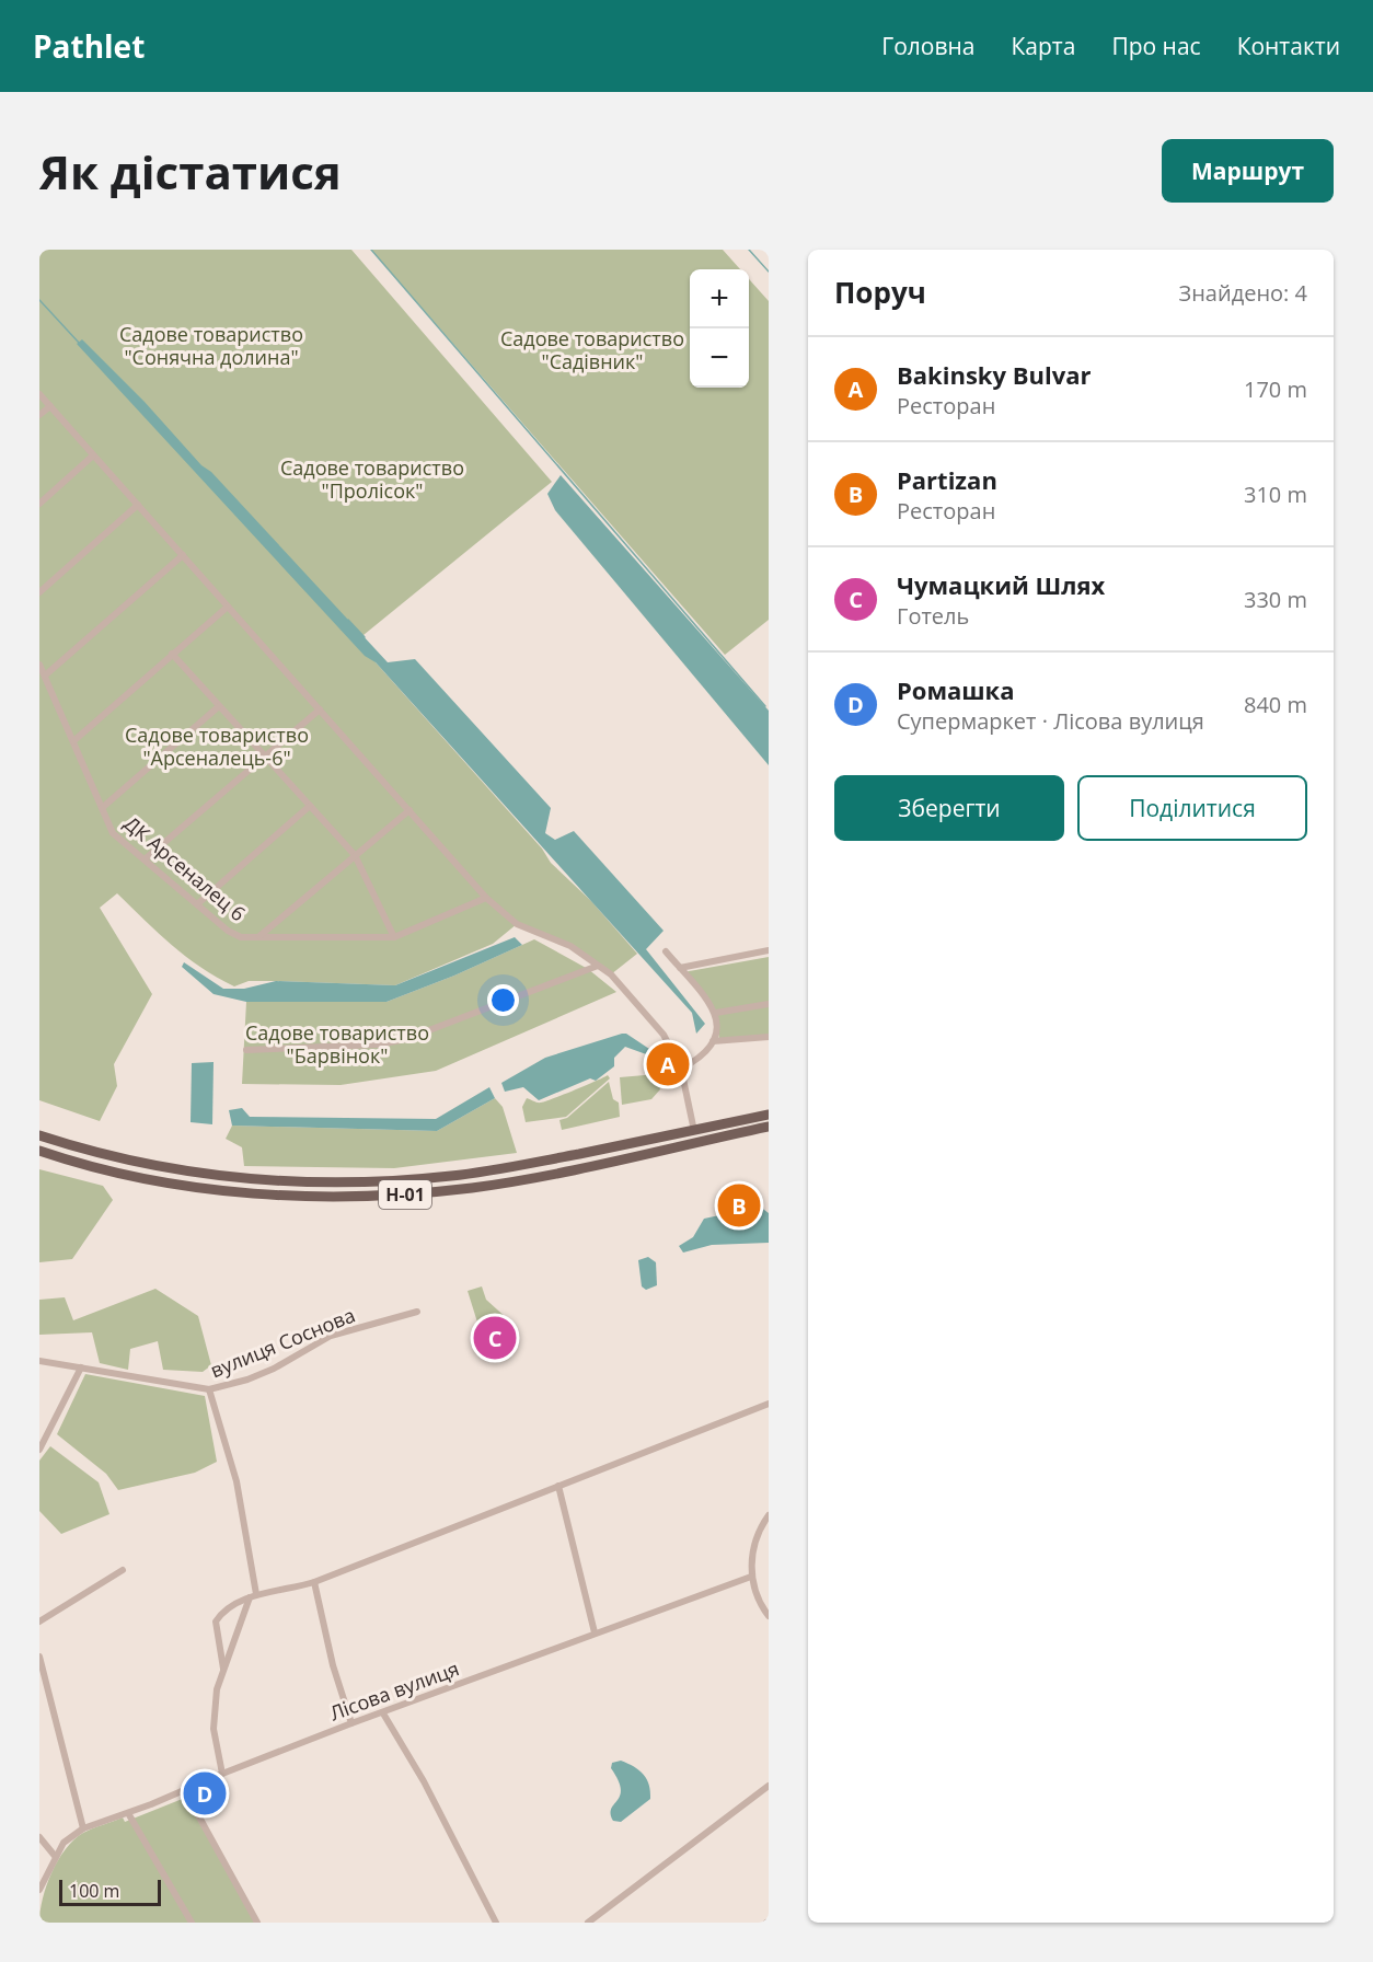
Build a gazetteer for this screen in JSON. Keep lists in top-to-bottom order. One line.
{"streets":{"main road":["Н-01"],"street":["ДК Арсеналец 6","вулиця Соснова","Лісова вулиця"]},"parks":["Садове товариство \"Сонячна долина\"","Садове товариство \"Садівник\"","Садове товариство \"Пролісок\"","Садове товариство \"Арсеналець-6\"","Садове товариство \"Барвінок\""],"scale_bar":"100 m","page":{"header":"Pathlet","nav":["Головна","Карта","Про нас","Контакти"],"buttons":["Маршрут",["Зберегти","Поділитися"]],"title":"Як дістатися","heading":["Поруч","Знайдено: 4"],"map_buttons":["+","−"],"list":[{"mark":"A","name":"Bakinsky Bulvar","note":"Ресторан","value":"170 m"},{"mark":"B","name":"Partizan","note":"Ресторан","value":"310 m"},{"mark":"C","name":"Чумацкий Шлях","note":"Готель","value":"330 m"},{"mark":"D","name":"Ромашка","note":"Супермаркет · Лісова вулиця","value":"840 m"}],"pins":["A","B","C","D"],"scale":"100 m"}}
